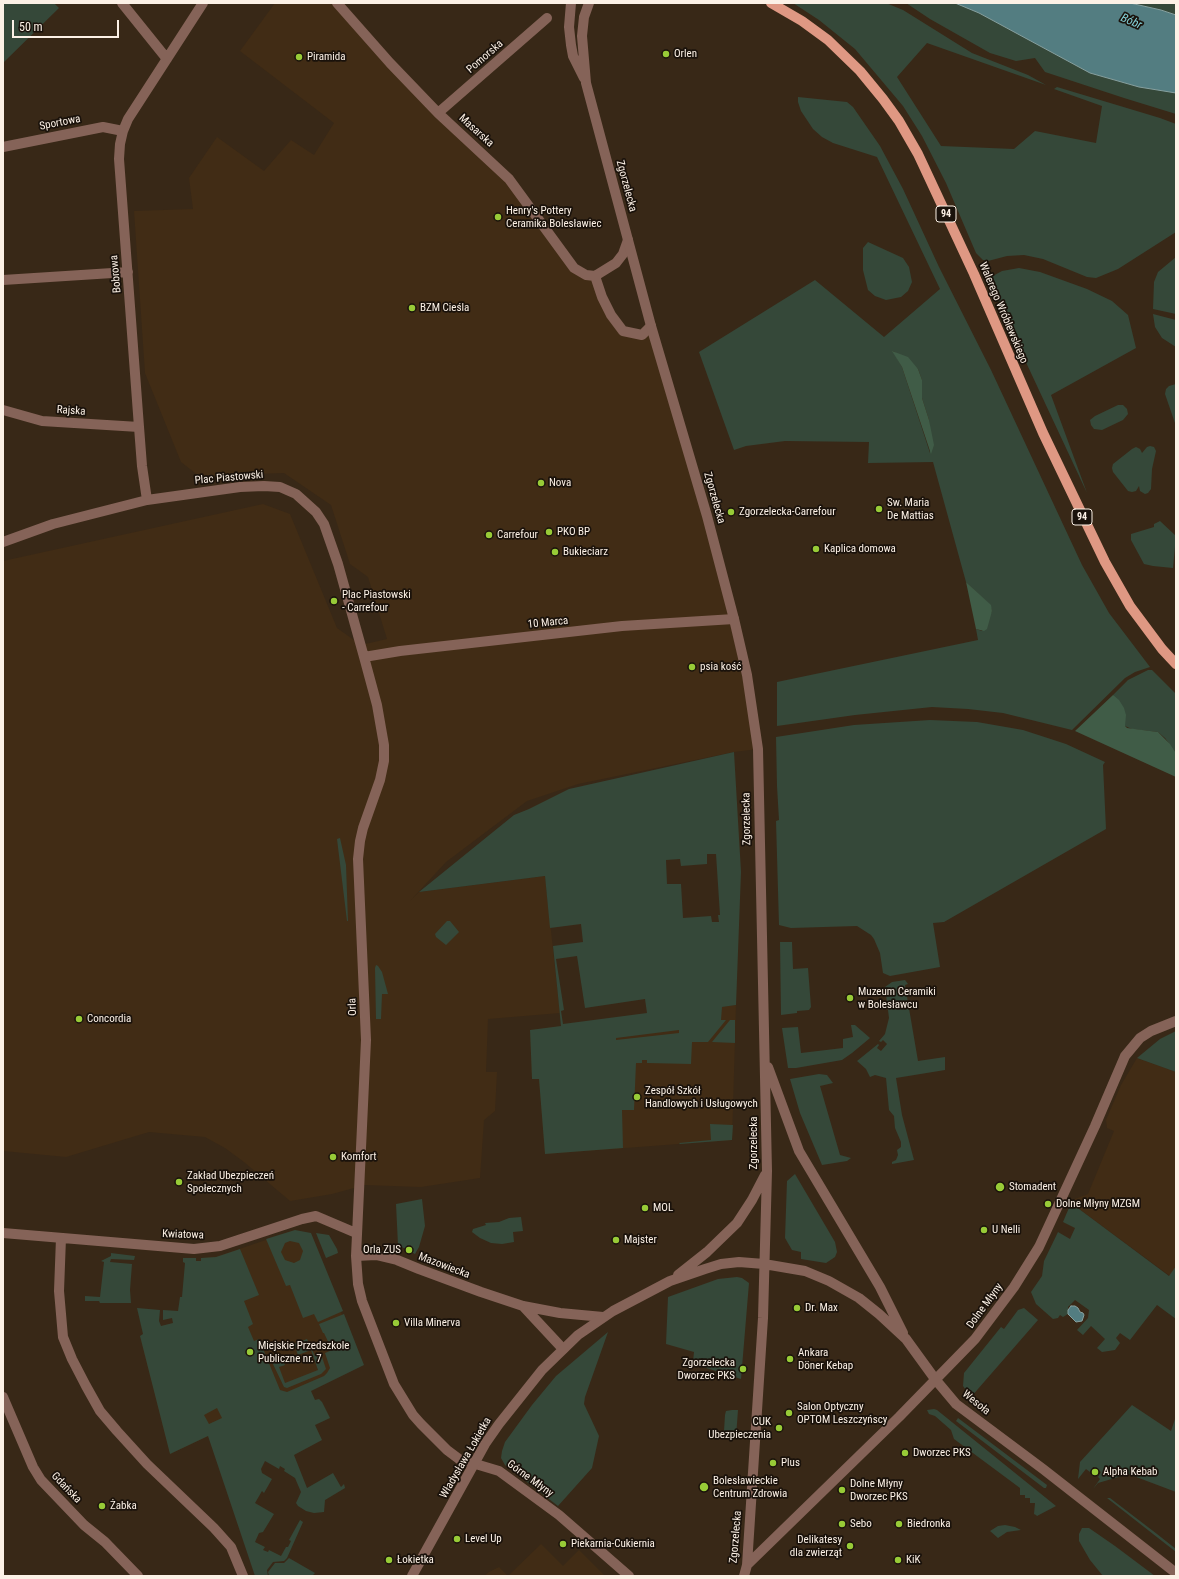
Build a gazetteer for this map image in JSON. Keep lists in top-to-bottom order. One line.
{"streets":{"main road":["94","Walerego Wróblewskiego"],"street":["Pomorska","Sportowa","Masarska","Zgorzelecka","Bobrowa","Rajska","Plac Piastowski","10 Marca","Orla","Kwiatowa","Mazowiecka","Dolne Młyny","Wesoła","Władysława Łokietka","Górne Młyny","Gdańska"]},"crossings":[["Pomorska","Masarska"],["Sportowa","Bobrowa"],["Zgorzelecka","10 Marca"],["Zgorzelecka","Dolne Młyny"],["Zgorzelecka","Wesoła"],["Zgorzelecka","Władysława Łokietka"],["Bobrowa","Rajska"],["Bobrowa","Plac Piastowski"],["Plac Piastowski","10 Marca"],["Plac Piastowski","Orla"],["Orla","Kwiatowa"],["Orla","Mazowiecka"],["Orla","Górne Młyny"],["Mazowiecka","Władysława Łokietka"],["Mazowiecka","Górne Młyny"],["Dolne Młyny","Wesoła"],["Wesoła","Władysława Łokietka"],["Władysława Łokietka","Górne Młyny"]],"water":["Bóbr"],"places":["Orlen","Piramida","Henry's Pottery Ceramika Bolesławiec","BZM Cieśla","Nova","Sw. Maria De Mattias","Zgorzelecka-Carrefour","PKO BP","Carrefour","Kaplica domowa","Bukieciarz","Plac Piastowski - Carrefour","psia kość","Muzeum Ceramiki w Bolesławcu","Concordia","Zespół Szkół Handlowych i Usługowych","Komfort","Zakład Ubezpieczeń Społecznych","Stomadent","Dolne Młyny MZGM","MOL","U Nelli","Majster","Orla ZUS","Dr. Max","Villa Minerva","Miejskie Przedszkole Publiczne nr. 7","Ankara Döner Kebap","Zgorzelecka Dworzec PKS","Salon Optyczny OPTOM Leszczyńscy","CUK Ubezpieczenia","Dworzec PKS","Plus","Alpha Kebab","Bolesławieckie Centrum Zdrowia","Dolne Młyny Dworzec PKS","Żabka","Sebo","Biedronka","Level Up","Piekarnia-Cukiernia","Delikatesy dla zwierząt","Łokietka","KiK"],"scale_bar":"50 m"}
